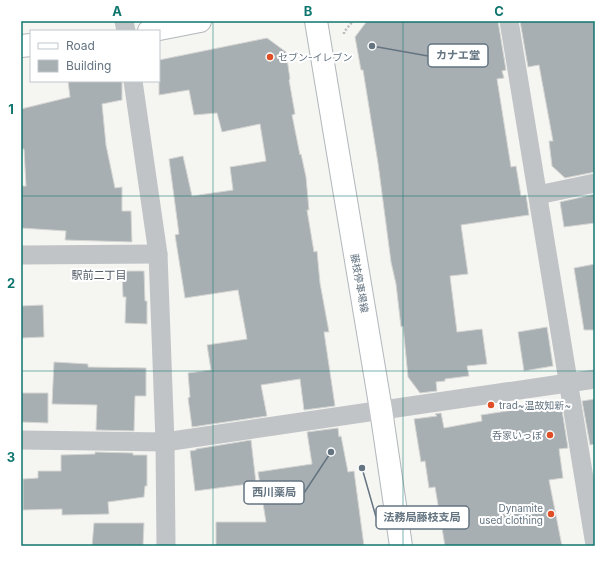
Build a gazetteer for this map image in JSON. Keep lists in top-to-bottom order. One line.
{"streets":{"main road":["藤枝停車場線"]},"districts":["駅前二丁目"],"places":["カナエ堂","セブン-イレブン","trad~温故知新~","呑家いっぽ","西川薬局","法務局藤枝支局","Dynamite used clothing"],"legend":["Road","Building"],"grid":{"columns":["A","B","C"],"rows":["1","2","3"]}}
